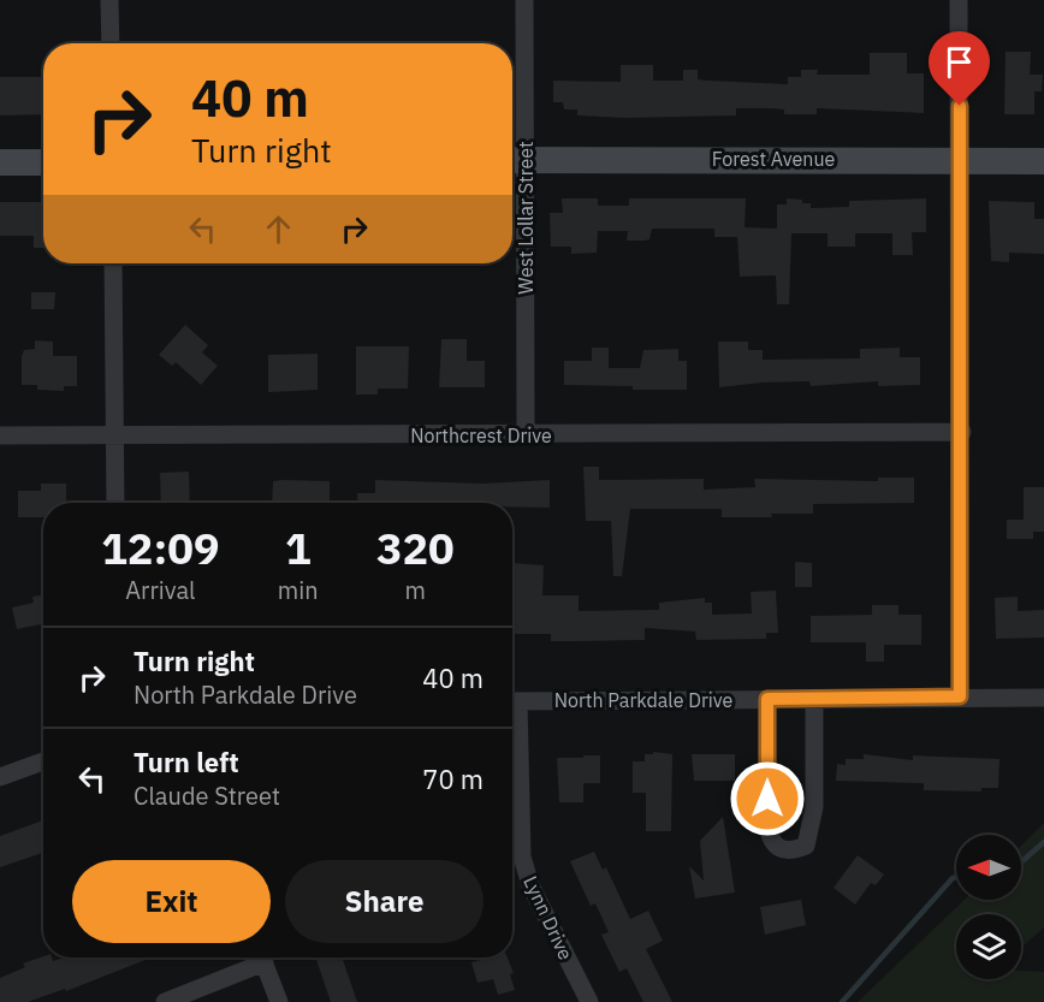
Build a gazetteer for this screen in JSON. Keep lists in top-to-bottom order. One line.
{"streets":{"street":["Forest Avenue","West Lollar Street","Northcrest Drive","North Parkdale Drive","Lynn Drive"]},"crossings":[["Forest Avenue","West Lollar Street"],["West Lollar Street","Northcrest Drive"]],"north":"left","page":{"turn":["40 m","Turn right"],"eta":["12:09","Arrival","1","min","320","m"],"list":[{"name":"Turn right","note":"North Parkdale Drive","value":"40 m"},{"name":"Turn left","note":"Claude Street","value":"70 m"}],"buttons":["Exit","Share"]}}
